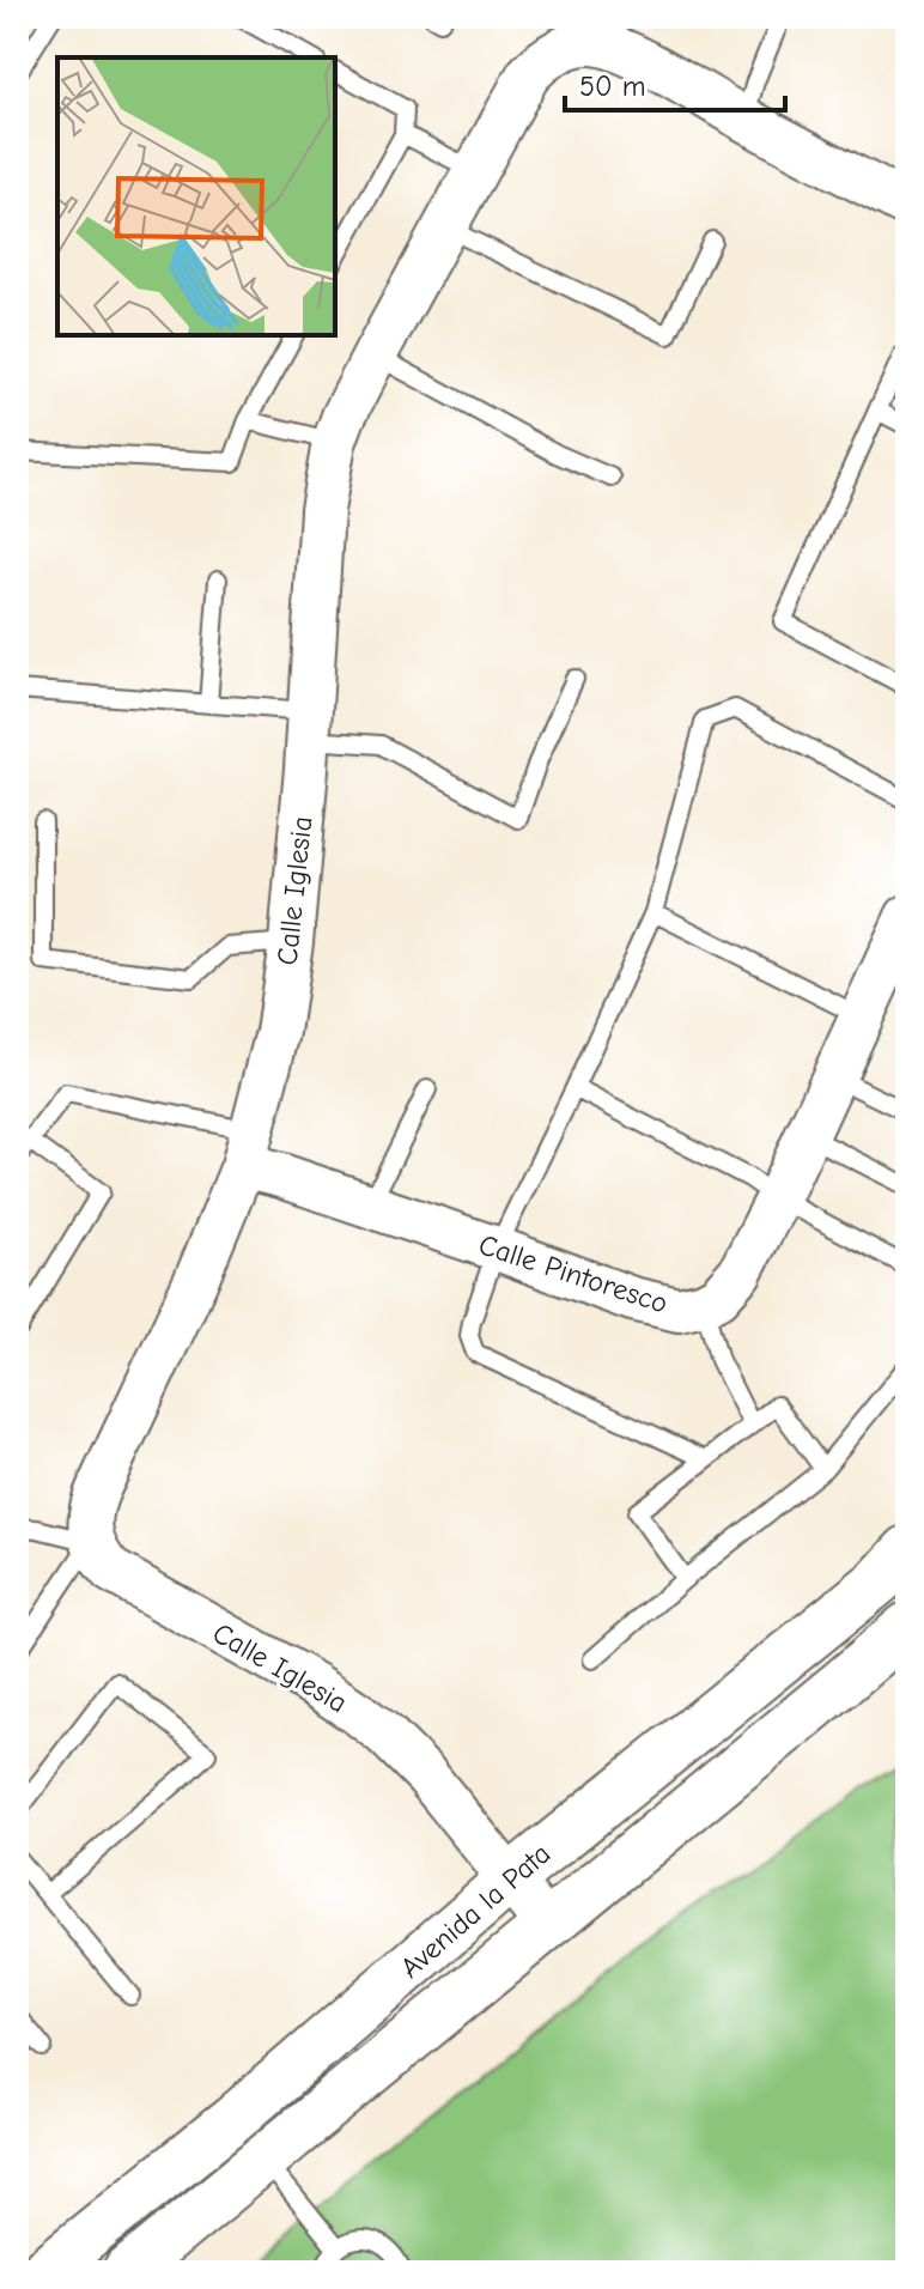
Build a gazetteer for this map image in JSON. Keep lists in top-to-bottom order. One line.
{"streets":{"main road":["Avenida la Pata"],"street":["Calle Iglesia","Calle Pintoresco"]},"crossings":[["Calle Iglesia","Calle Pintoresco"],["Calle Iglesia","Avenida la Pata"]],"scale_bar":"50 m"}
